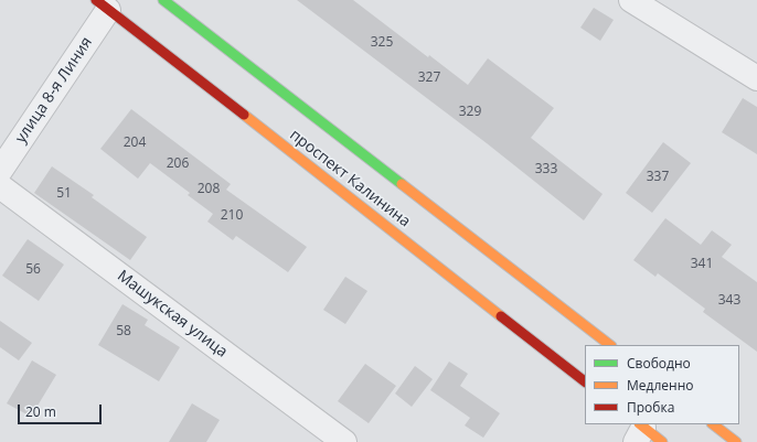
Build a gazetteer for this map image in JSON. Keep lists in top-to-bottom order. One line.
{"streets":{"main road":["проспект Калинина"],"street":["улица 8-я Линия","Машукская улица"]},"crossings":[["улица 8-я Линия","проспект Калинина"]],"house_numbers":["325","327","329","204","206","333","337","208","51","210","341","56","343","58"],"legend":["Свободно","Медленно","Пробка"],"scale_bar":"20 m"}
